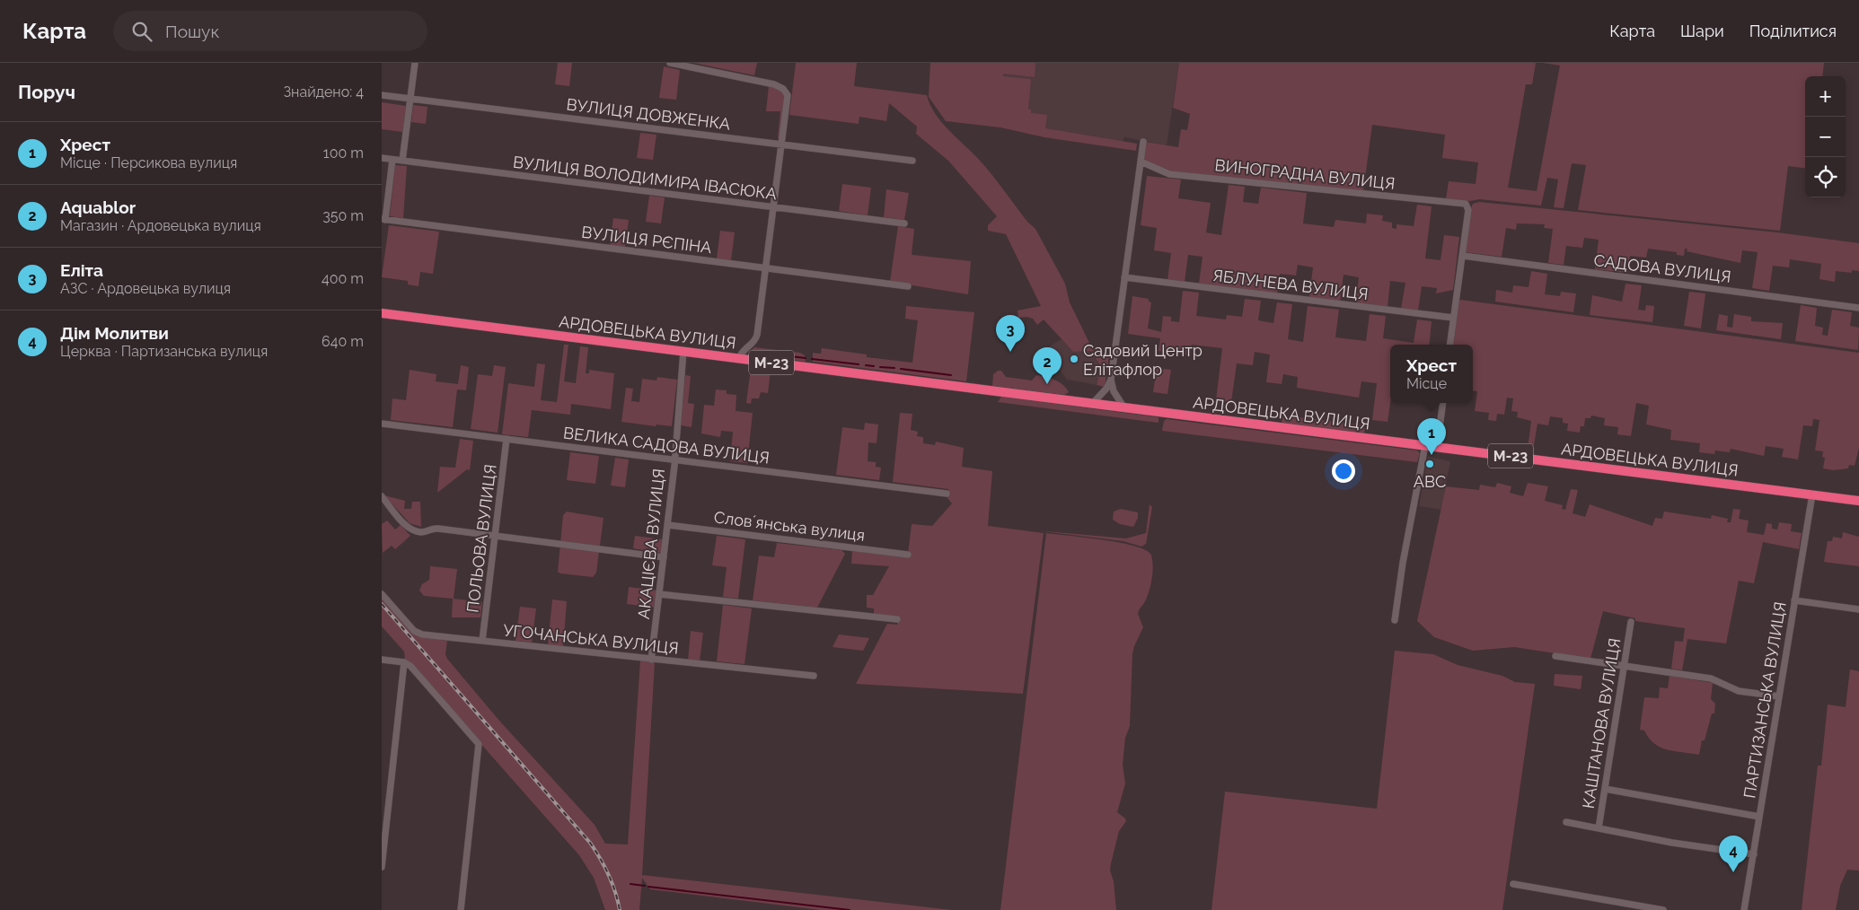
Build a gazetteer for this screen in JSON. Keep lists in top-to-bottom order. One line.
{"streets":{"highway":["АРДОВЕЦЬКА ВУЛИЦЯ","М-23"],"street":["ВУЛИЦЯ ДОВЖЕНКА","ВИНОГРАДНА ВУЛИЦЯ","ВУЛИЦЯ ВОЛОДИМИРА ІВАСЮКА","ВУЛИЦЯ РЄПІНА","САДОВА ВУЛИЦЯ","ЯБЛУНЕВА ВУЛИЦЯ","ВЕЛИКА САДОВА ВУЛИЦЯ","Словʼянська вулиця","ПОЛЬОВА ВУЛИЦЯ","АКАЦІЄВА ВУЛИЦЯ","УГОЧАНСЬКА ВУЛИЦЯ","ПАРТИЗАНСЬКА ВУЛИЦЯ","КАШТАНОВА ВУЛИЦЯ"]},"crossings":[["ВИНОГРАДНА ВУЛИЦЯ","САДОВА ВУЛИЦЯ"],["АРДОВЕЦЬКА ВУЛИЦЯ","АКАЦІЄВА ВУЛИЦЯ"],["АРДОВЕЦЬКА ВУЛИЦЯ","ПАРТИЗАНСЬКА ВУЛИЦЯ"],["ВЕЛИКА САДОВА ВУЛИЦЯ","ПОЛЬОВА ВУЛИЦЯ"],["ВЕЛИКА САДОВА ВУЛИЦЯ","АКАЦІЄВА ВУЛИЦЯ"],["Словʼянська вулиця","АКАЦІЄВА ВУЛИЦЯ"],["ПОЛЬОВА ВУЛИЦЯ","УГОЧАНСЬКА ВУЛИЦЯ"],["АКАЦІЄВА ВУЛИЦЯ","УГОЧАНСЬКА ВУЛИЦЯ"],["ПАРТИЗАНСЬКА ВУЛИЦЯ","КАШТАНОВА ВУЛИЦЯ"]],"places":["Садовий Центр Елітафлор","ABC"],"page":{"header":"Карта","search":"Пошук","nav":["Карта","Шари","Поділитися"],"heading":["Поруч","Знайдено: 4"],"map_buttons":["+","−"],"list":[{"mark":"1","name":"Хрест","note":"Місце · Персикова вулиця","value":"100 m"},{"mark":"2","name":"Aquablor","note":"Магазин · Ардовецька вулиця","value":"350 m"},{"mark":"3","name":"Еліта","note":"АЗС · Ардовецька вулиця","value":"400 m"},{"mark":"4","name":"Дім Молитви","note":"Церква · Партизанська вулиця","value":"640 m"}],"pins":["3","2","1","4"],"popup":["Хрест","Місце"]}}
